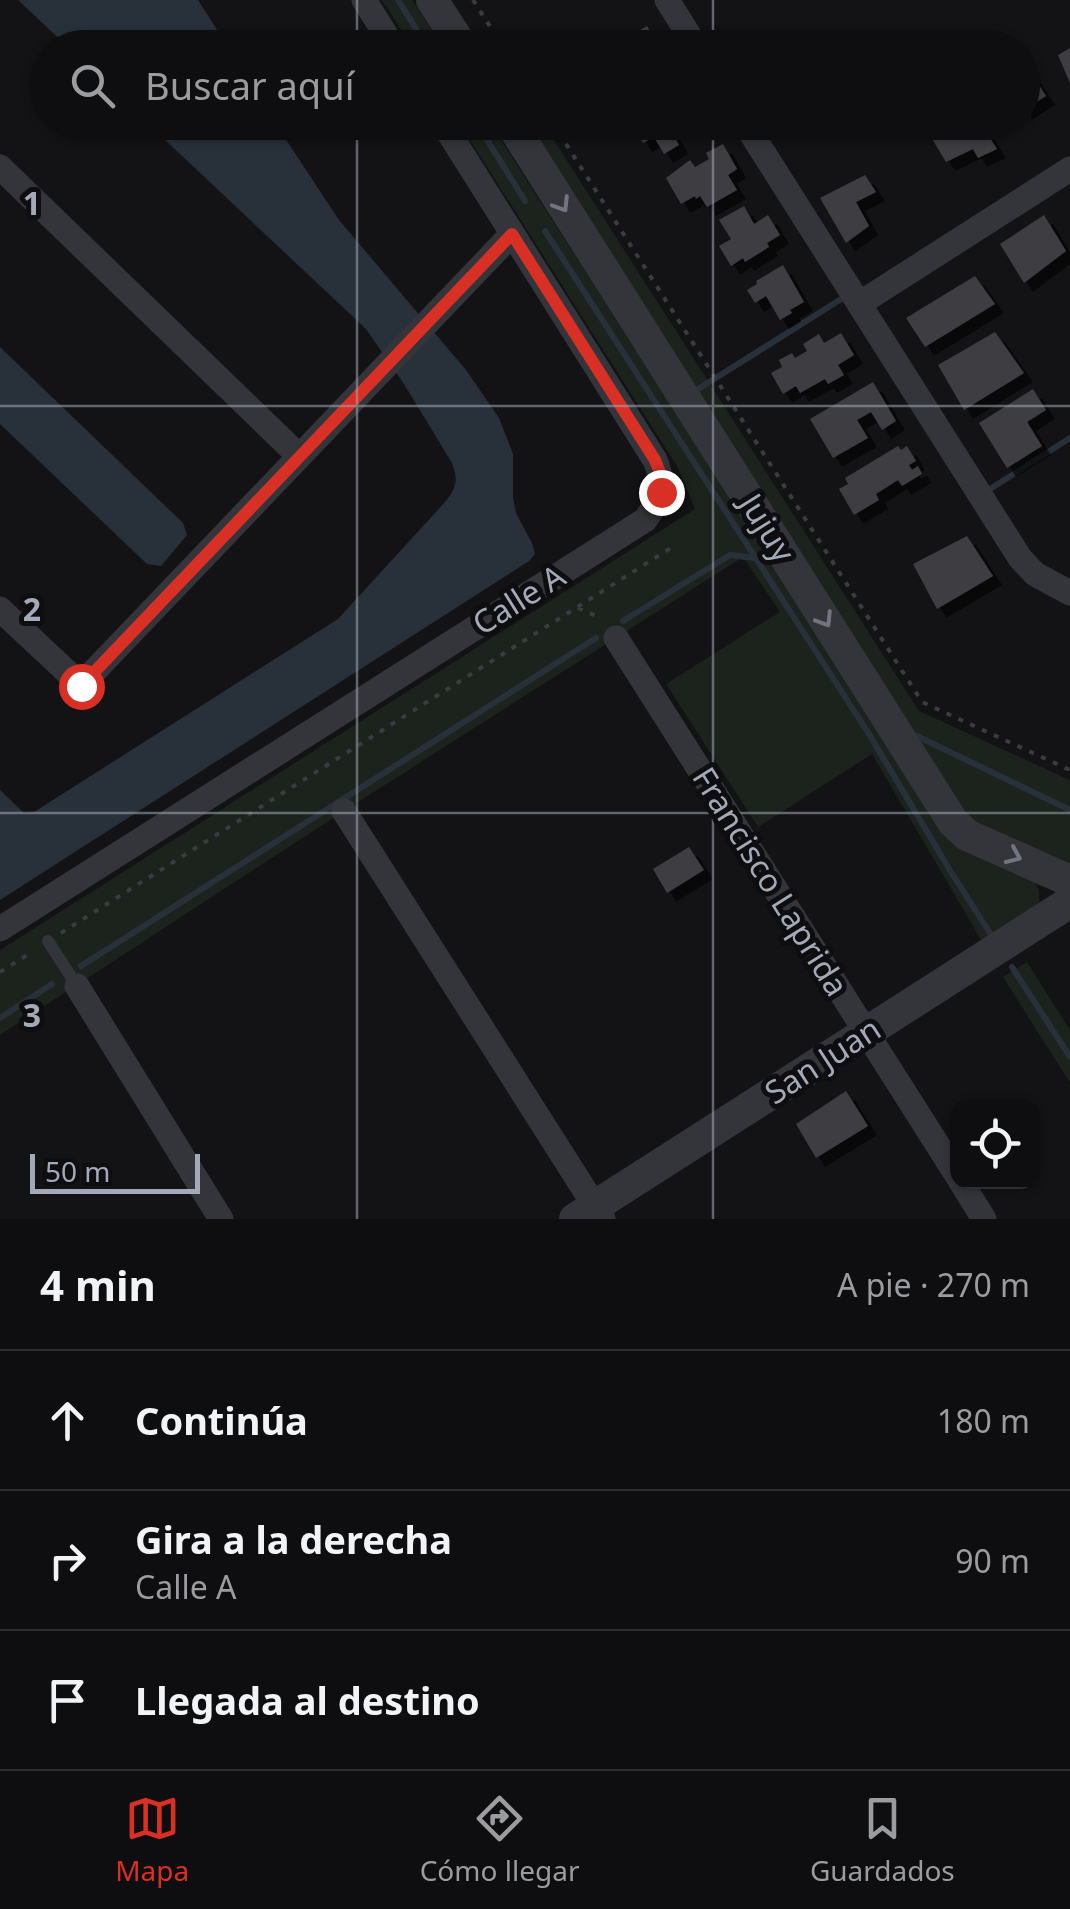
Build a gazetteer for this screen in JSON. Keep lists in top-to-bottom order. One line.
{"streets":{"street":["Jujuy","Calle A","Francisco Laprida","San Juan"]},"crossings":[["Francisco Laprida","San Juan"]],"scale_bar":"50 m","page":{"search":"Buscar aquí","scale":"50 m","heading":["4 min","A pie · 270 m"],"list":[["Continúa","180 m"],["Gira a la derecha","Calle A","90 m"],"Llegada al destino"],"nav":["Mapa","Cómo llegar","Guardados"]},"grid":{"rows":["1","2","3"]}}
